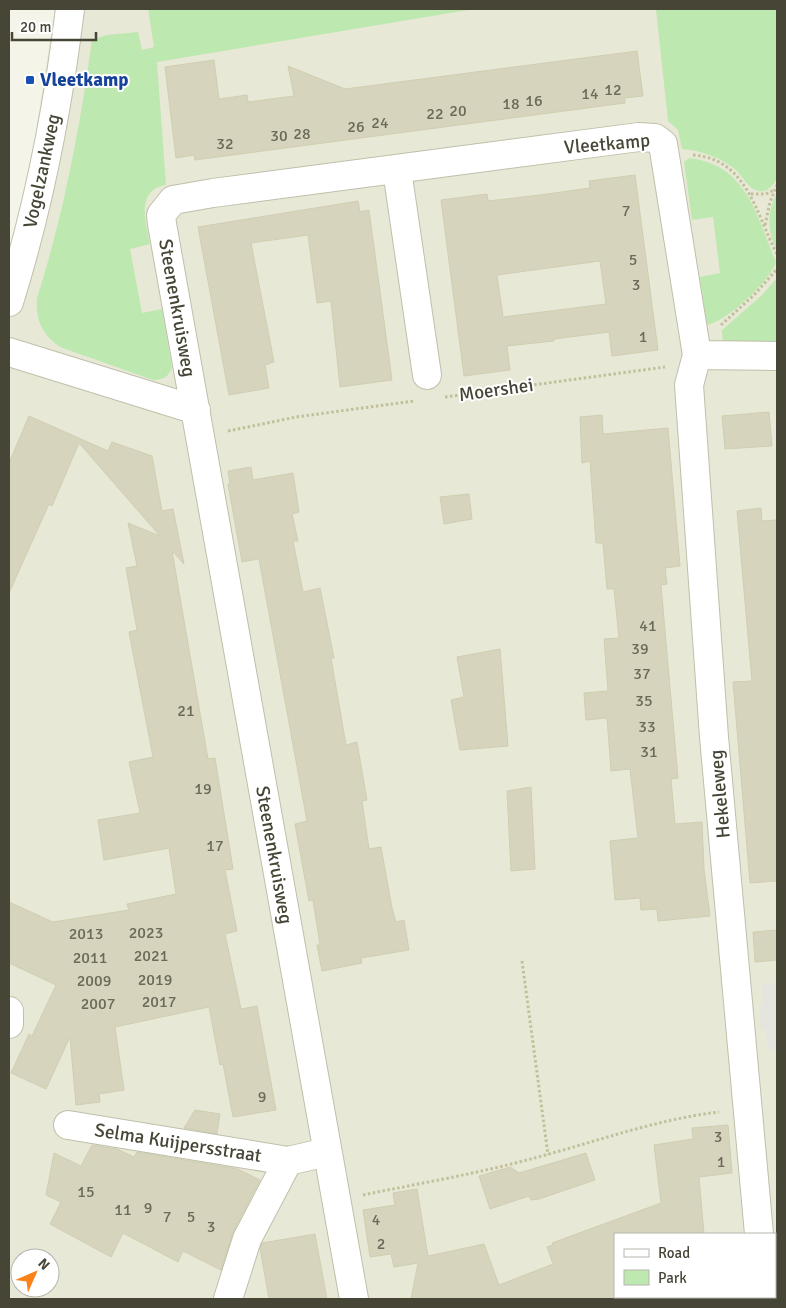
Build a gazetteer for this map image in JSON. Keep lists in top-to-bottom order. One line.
{"streets":{"street":["Vleetkamp","Vogelzankweg","Steenenkruisweg","Hekeleweg","Selma Kuijpersstraat"],"path":["Moershei"]},"crossings":[["Vleetkamp","Steenenkruisweg"],["Vleetkamp","Moershei"],["Vleetkamp","Hekeleweg"],["Steenenkruisweg","Selma Kuijpersstraat"],["Moershei","Hekeleweg"]],"places":{"transit":["Vleetkamp"]},"house_numbers":["12","14","16","18","20","22","24","26","28","30","32","7","5","3","1","41","39","37","35","21","33","31","19","17","2023","2013","2021","2011","2019","2009","2017","2007","9","3","1","15","9","11","7","5","4","3","2"],"legend":["Road","Park"],"scale_bar":"20 m","north":"top right"}
